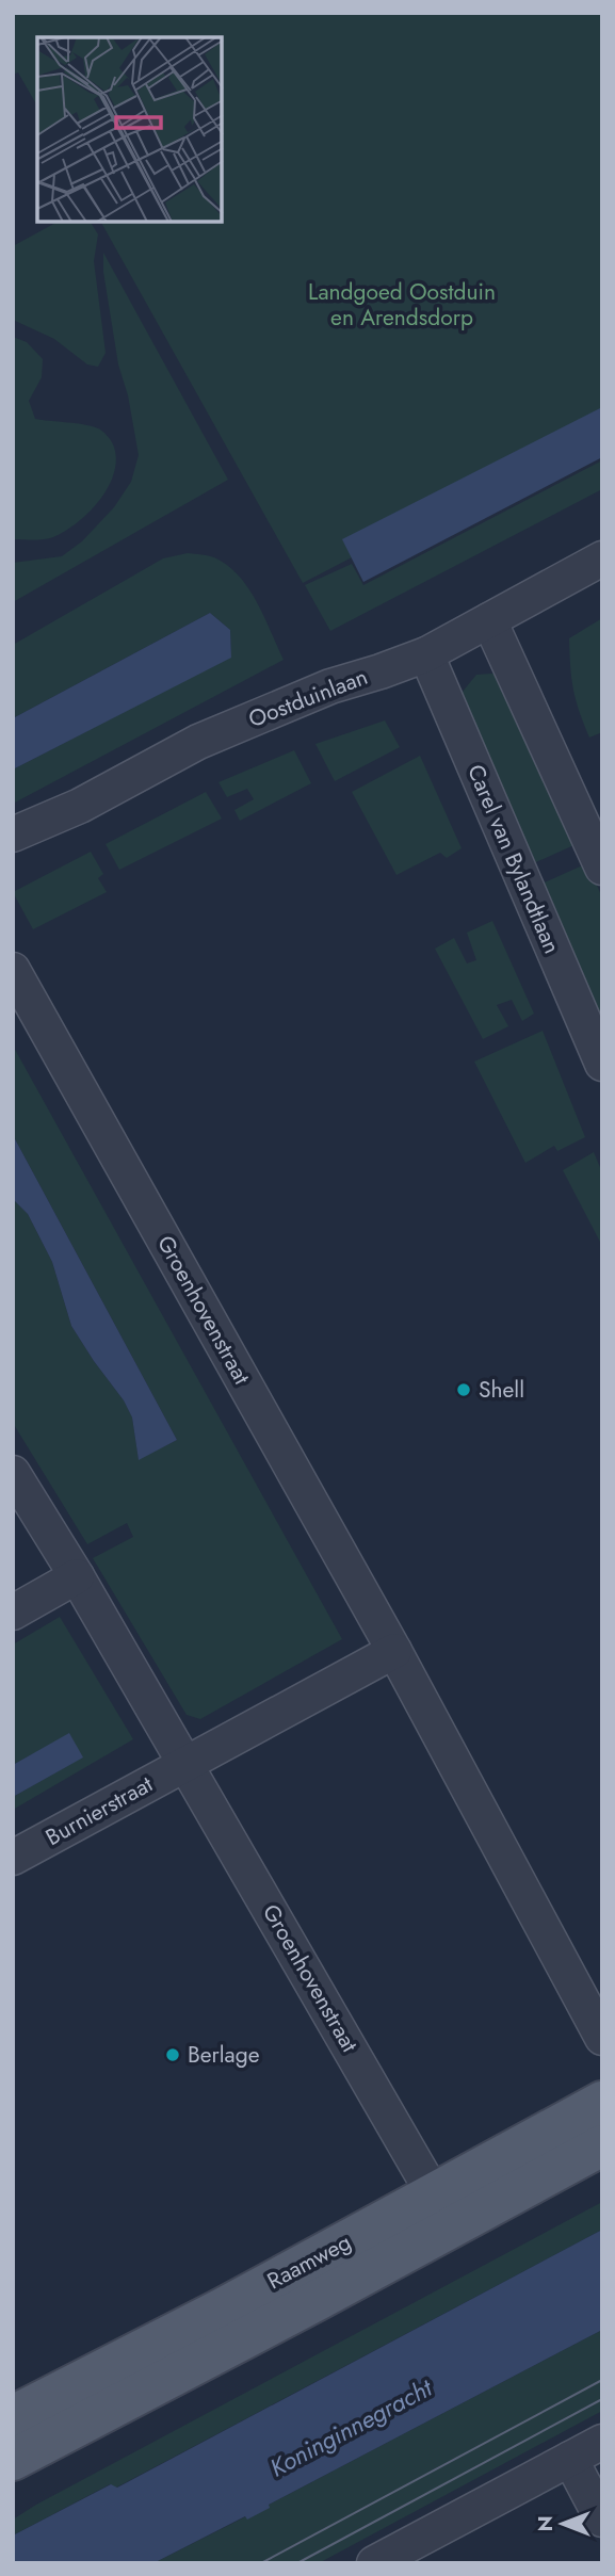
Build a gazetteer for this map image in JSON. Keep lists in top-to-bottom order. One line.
{"streets":{"main road":["Raamweg"],"street":["Oostduinlaan","Carel van Bylandtlaan","Groenhovenstraat","Burnierstraat"]},"crossings":[["Oostduinlaan","Carel van Bylandtlaan"],["Groenhovenstraat","Burnierstraat"],["Groenhovenstraat","Raamweg"]],"water":["Koninginnegracht"],"parks":["Landgoed Oostduin en Arendsdorp"],"places":["Shell","Berlage"],"north":"left"}
